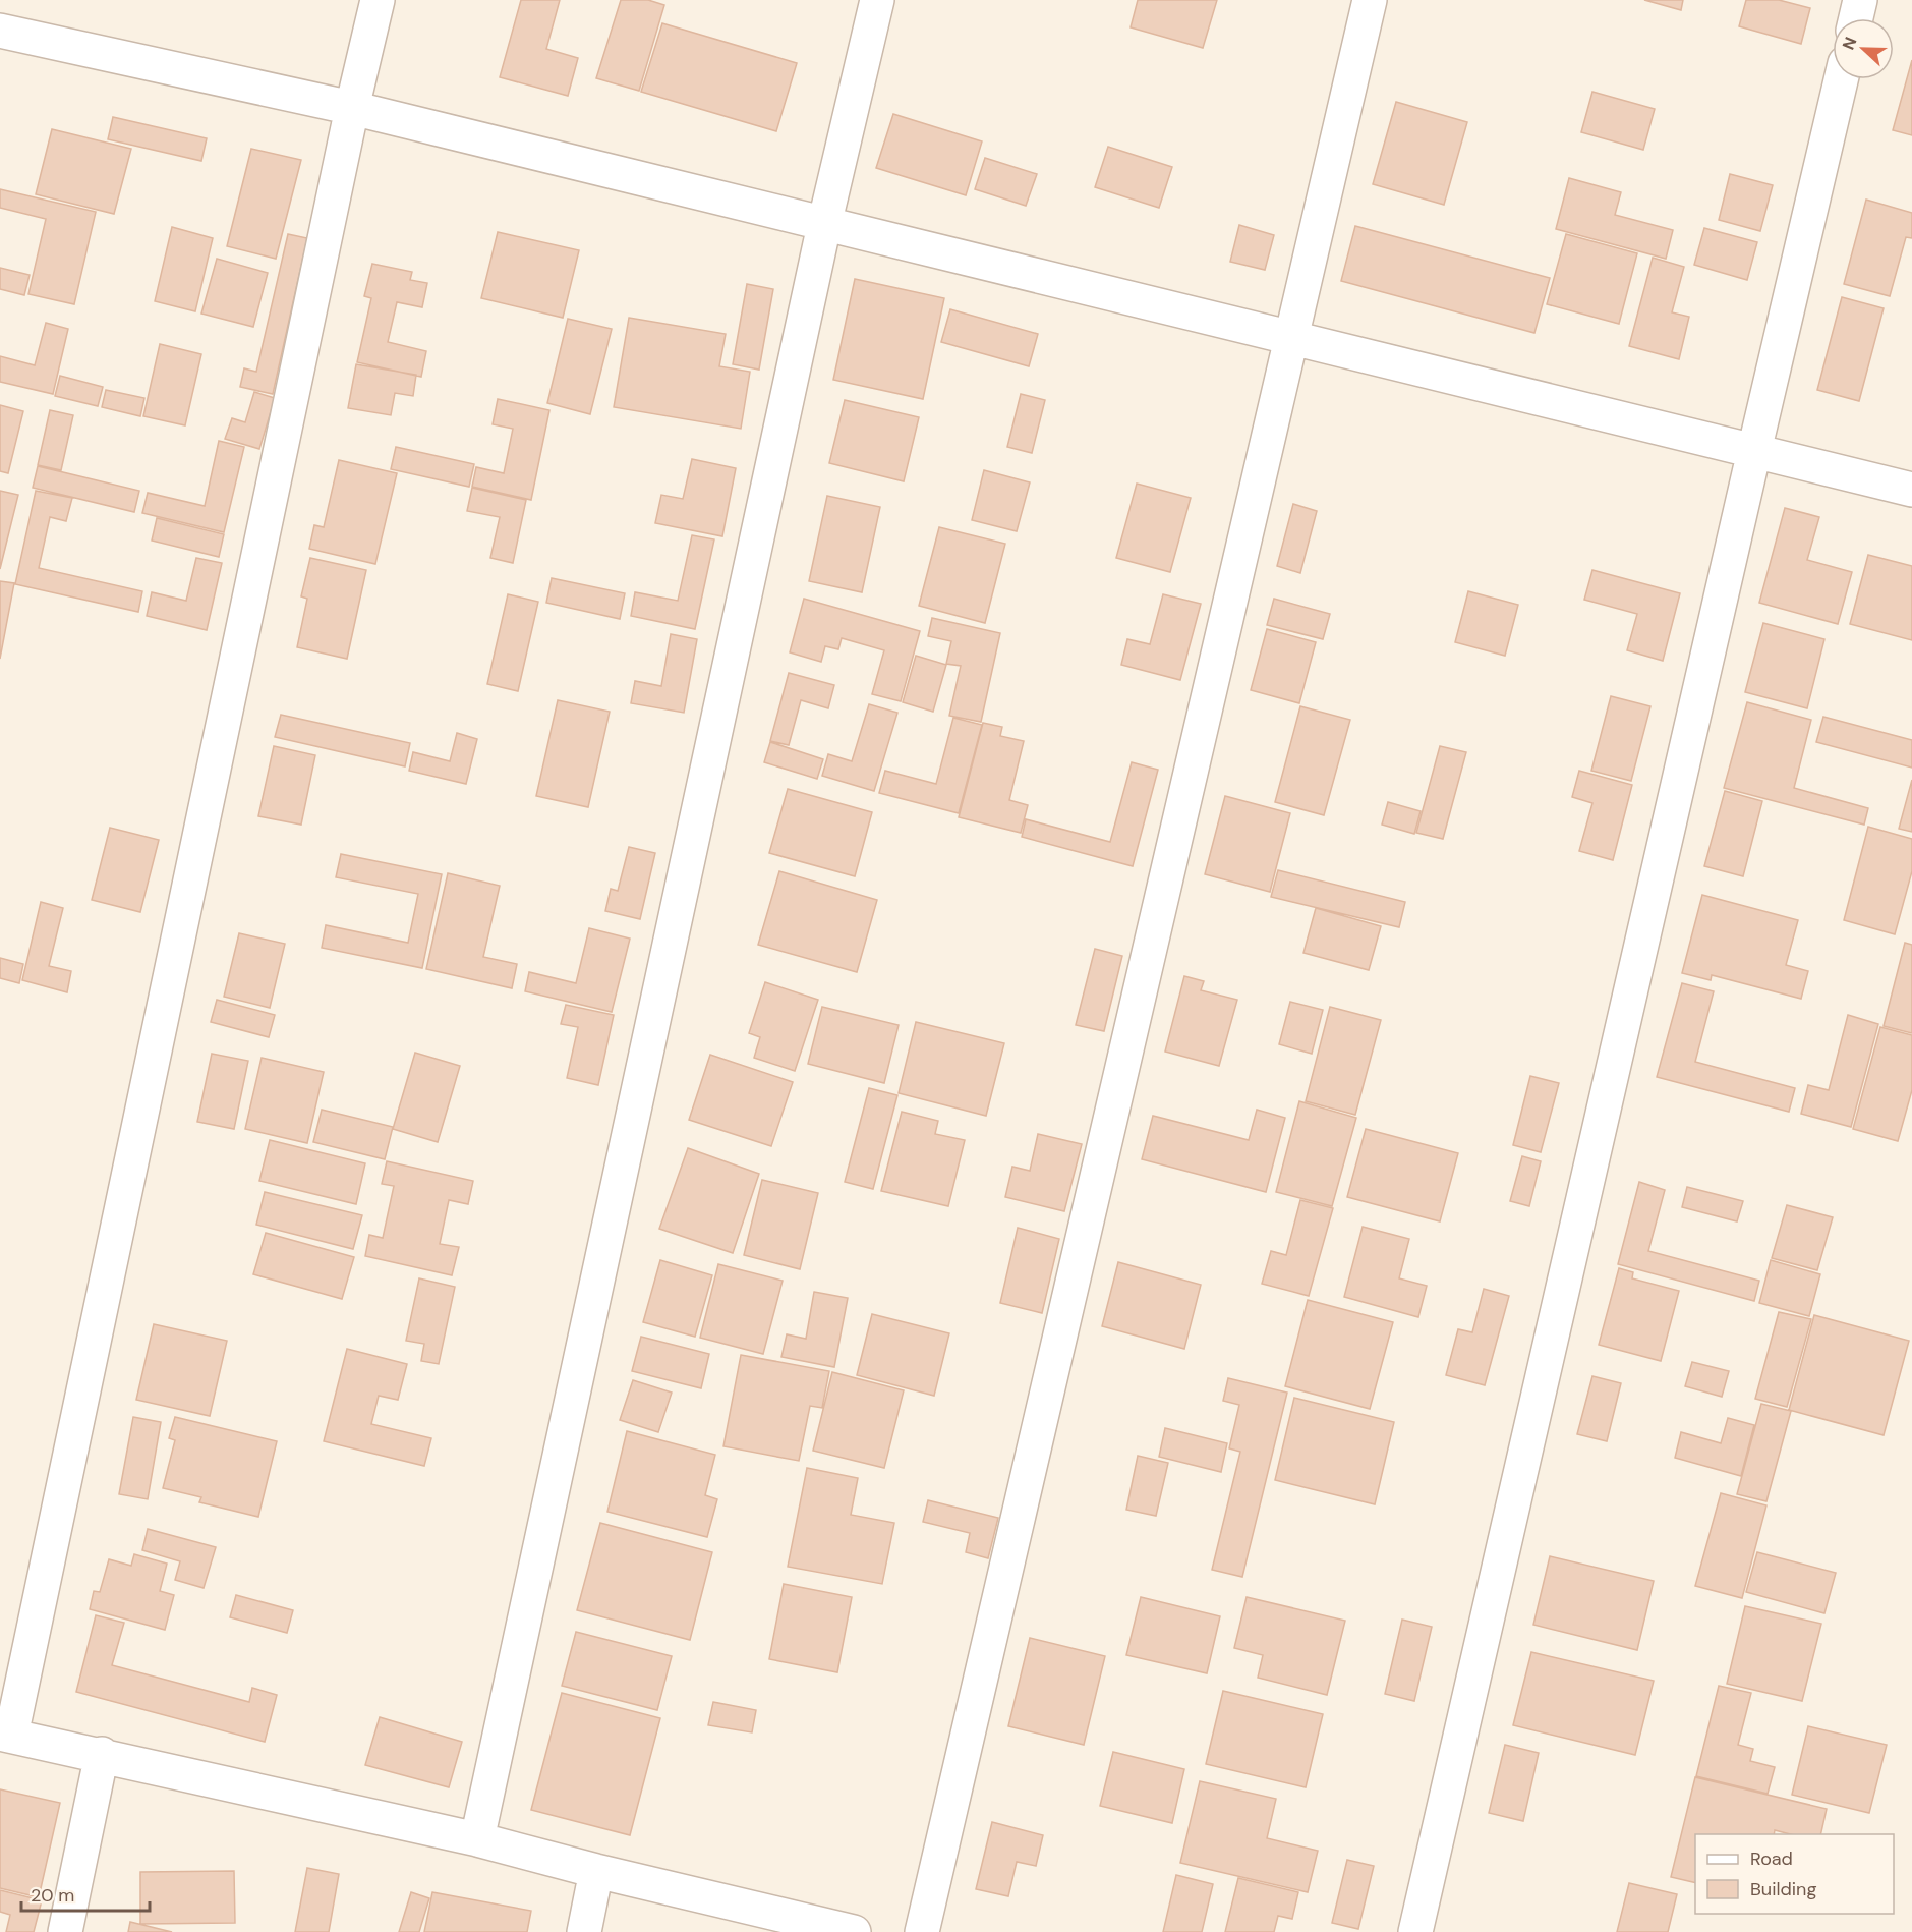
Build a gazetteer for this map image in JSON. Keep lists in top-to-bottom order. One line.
{"legend":["Road","Building"],"scale_bar":"20 m","north":"left"}
